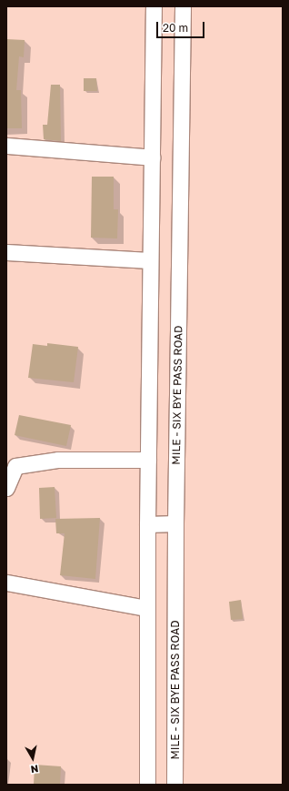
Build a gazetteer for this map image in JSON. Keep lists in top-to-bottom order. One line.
{"streets":{"street":["MILE - SIX BYE PASS ROAD"]},"scale_bar":"20 m","north":"bottom"}
